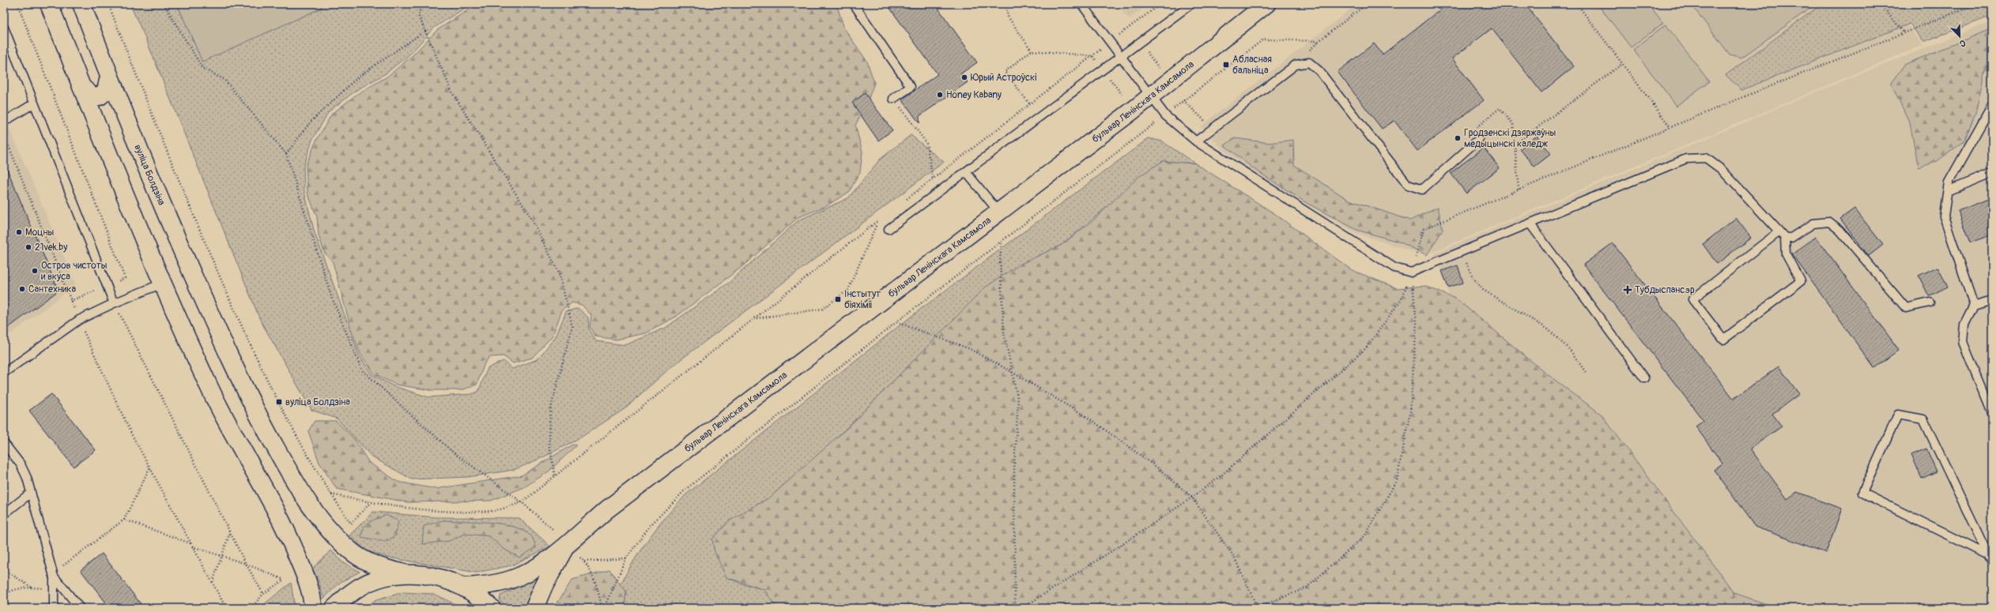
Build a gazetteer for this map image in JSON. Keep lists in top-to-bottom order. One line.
{"streets":{"main road":["бульвар Ленінскага Камсамола","вуліца Болдзіна"]},"places":{"transit":["Абласная бальніца","Інстытут біяхіміі","вуліца Болдзіна"],"other":["Юрый Астроўскі","Honey Kabany","Гродзенскі дзяржаўны медыцынскі каледж","Моцны","21vek.by","Остров чистоты и вкуса","Сантехника"],"health":["Тубдыспансэр"]},"north":"bottom right"}
